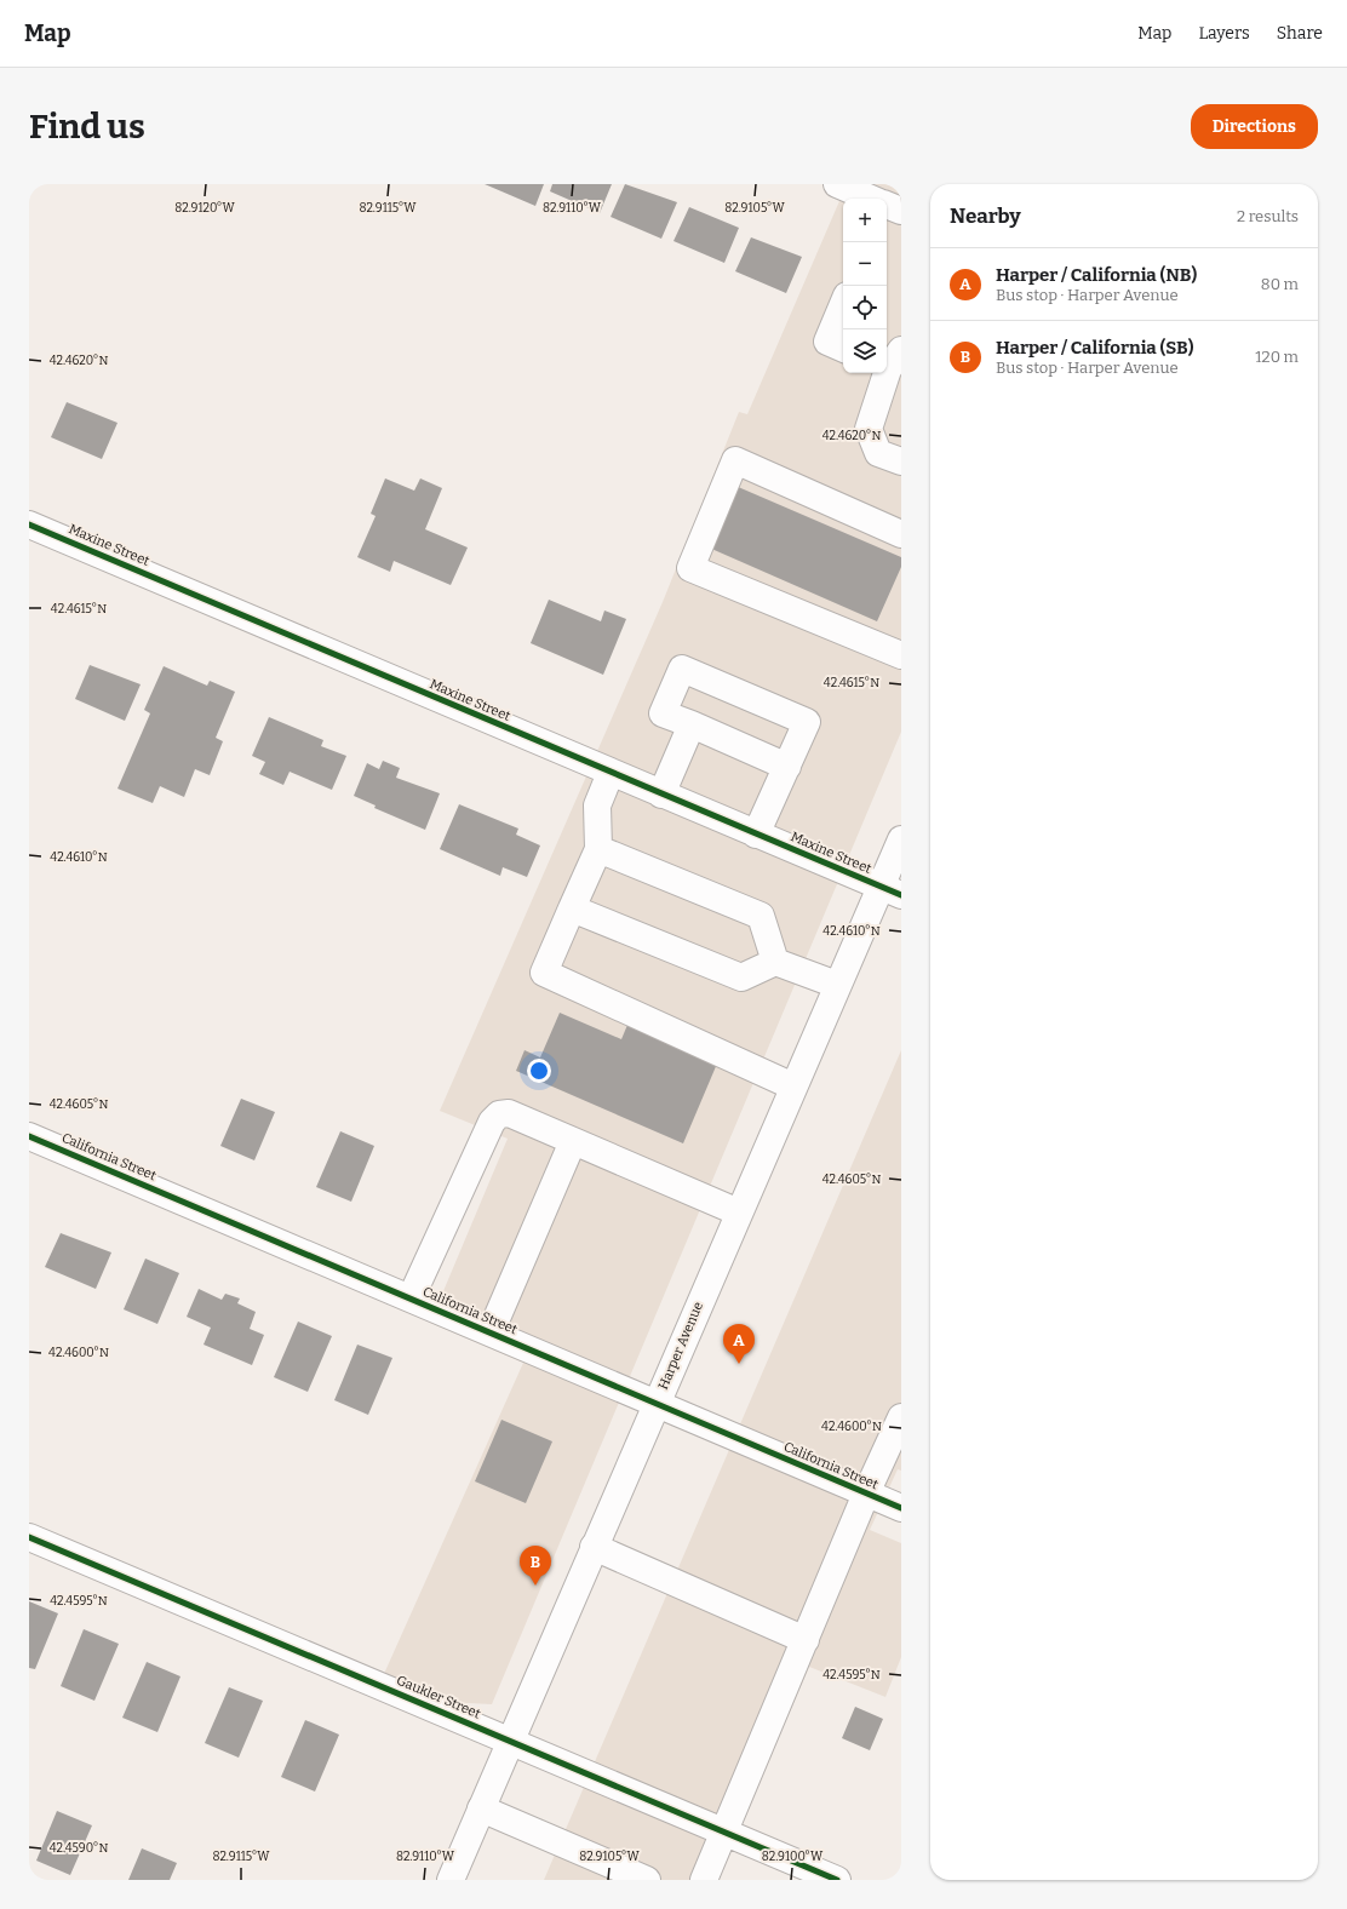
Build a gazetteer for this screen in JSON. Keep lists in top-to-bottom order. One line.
{"streets":{"street":["Maxine Street","California Street","Harper Avenue","Gaukler Street"]},"crossings":[["Maxine Street","Harper Avenue"],["California Street","Harper Avenue"],["Harper Avenue","Gaukler Street"]],"page":{"header":"Map","nav":["Map","Layers","Share"],"buttons":"Directions","title":"Find us","heading":["Nearby","2 results"],"map_buttons":["+","−"],"list":[{"mark":"A","name":"Harper / California (NB)","note":"Bus stop · Harper Avenue","value":"80 m"},{"mark":"B","name":"Harper / California (SB)","note":"Bus stop · Harper Avenue","value":"120 m"}],"pins":["A","B"]},"coordinates":["82.9120°W","82.9115°W","82.9110°W","82.9105°W","42.4620°N","42.4615°N","42.4610°N","42.4605°N","42.4600°N","42.4595°N","42.4590°N","82.9100°W"]}
